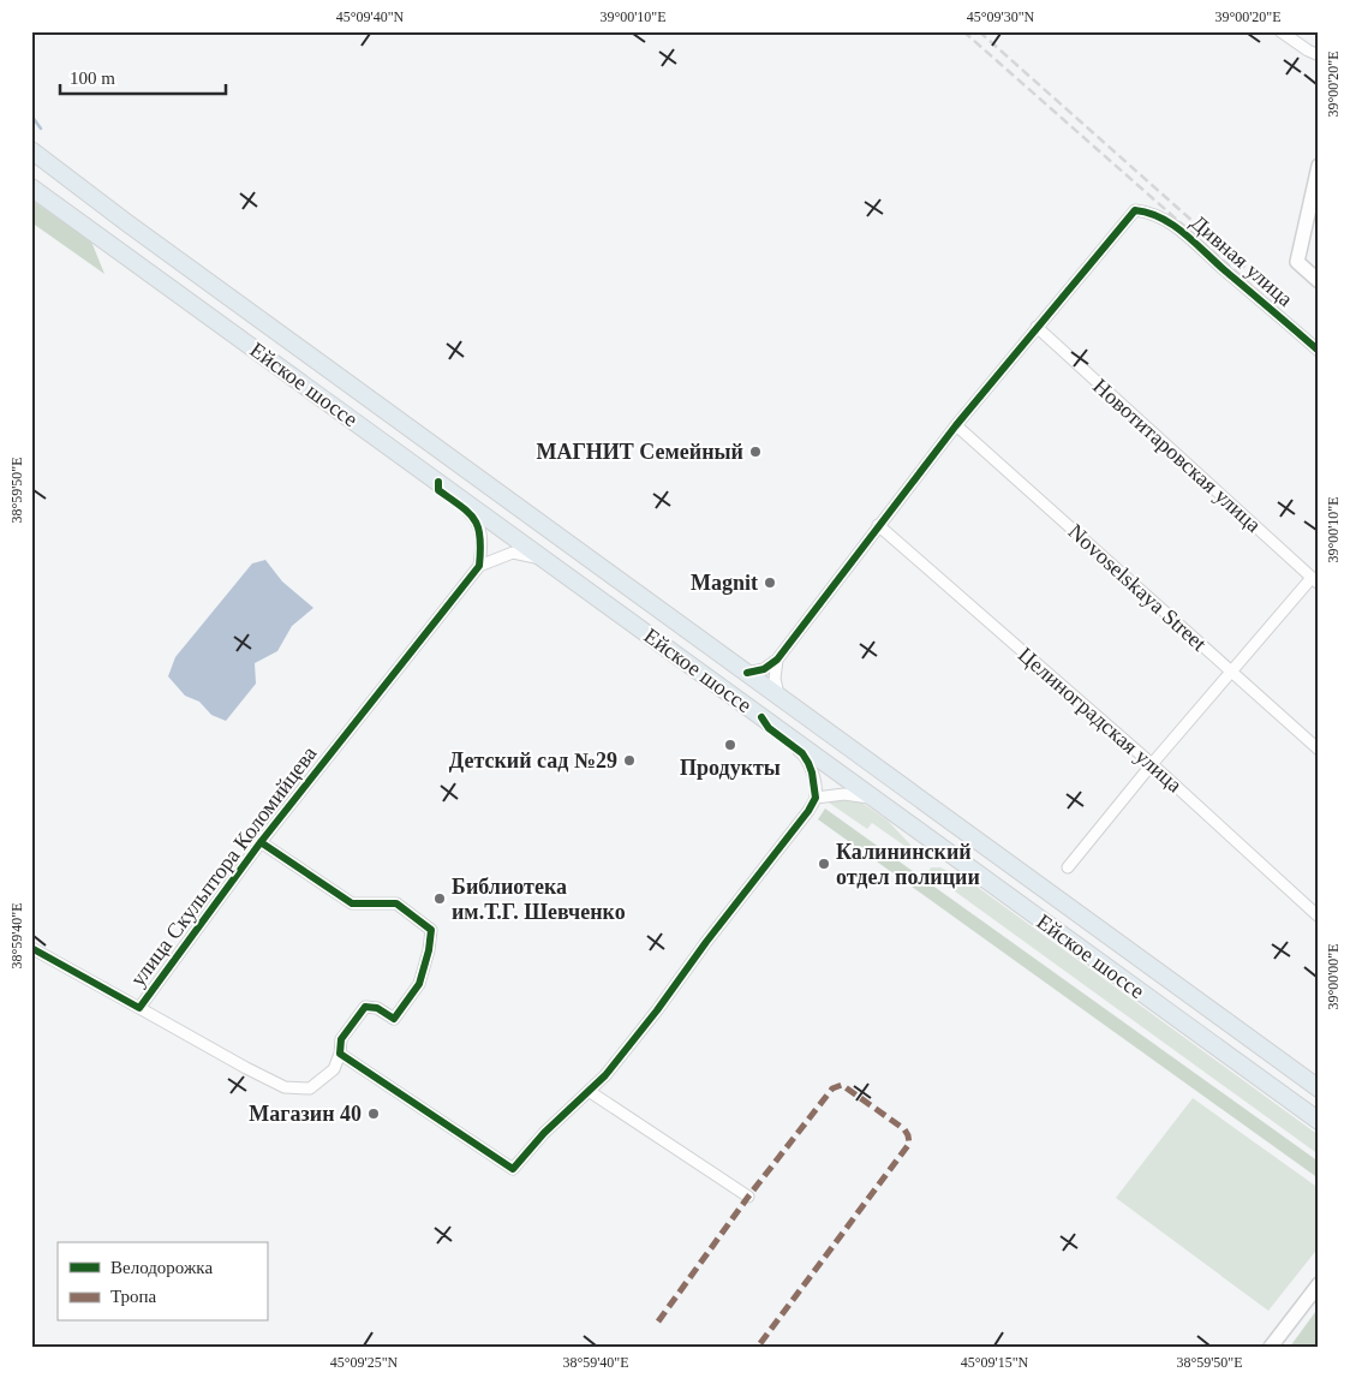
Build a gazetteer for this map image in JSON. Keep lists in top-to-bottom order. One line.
{"streets":{"main road":["Ейское шоссе"],"street":["Дивная улица","Новотитаровская улица","Novoselskaya Street","Целиноградская улица","улица Скульптора Коломийцева"]},"crossings":[["Дивная улица","Новотитаровская улица"]],"places":["МАГНИТ Семейный","Magnit","Продукты","Детский сад №29","Калининский отдел полиции","Библиотека им.Т.Г. Шевченко","Магазин 40"],"legend":["Велодорожка","Тропа"],"scale_bar":"100 m","coordinates":["45°09'40\"N","39°00'10\"E","45°09'30\"N","39°00'20\"E","38°59'50\"E","38°59'40\"E","39°00'00\"E","45°09'25\"N","45°09'15\"N"]}
